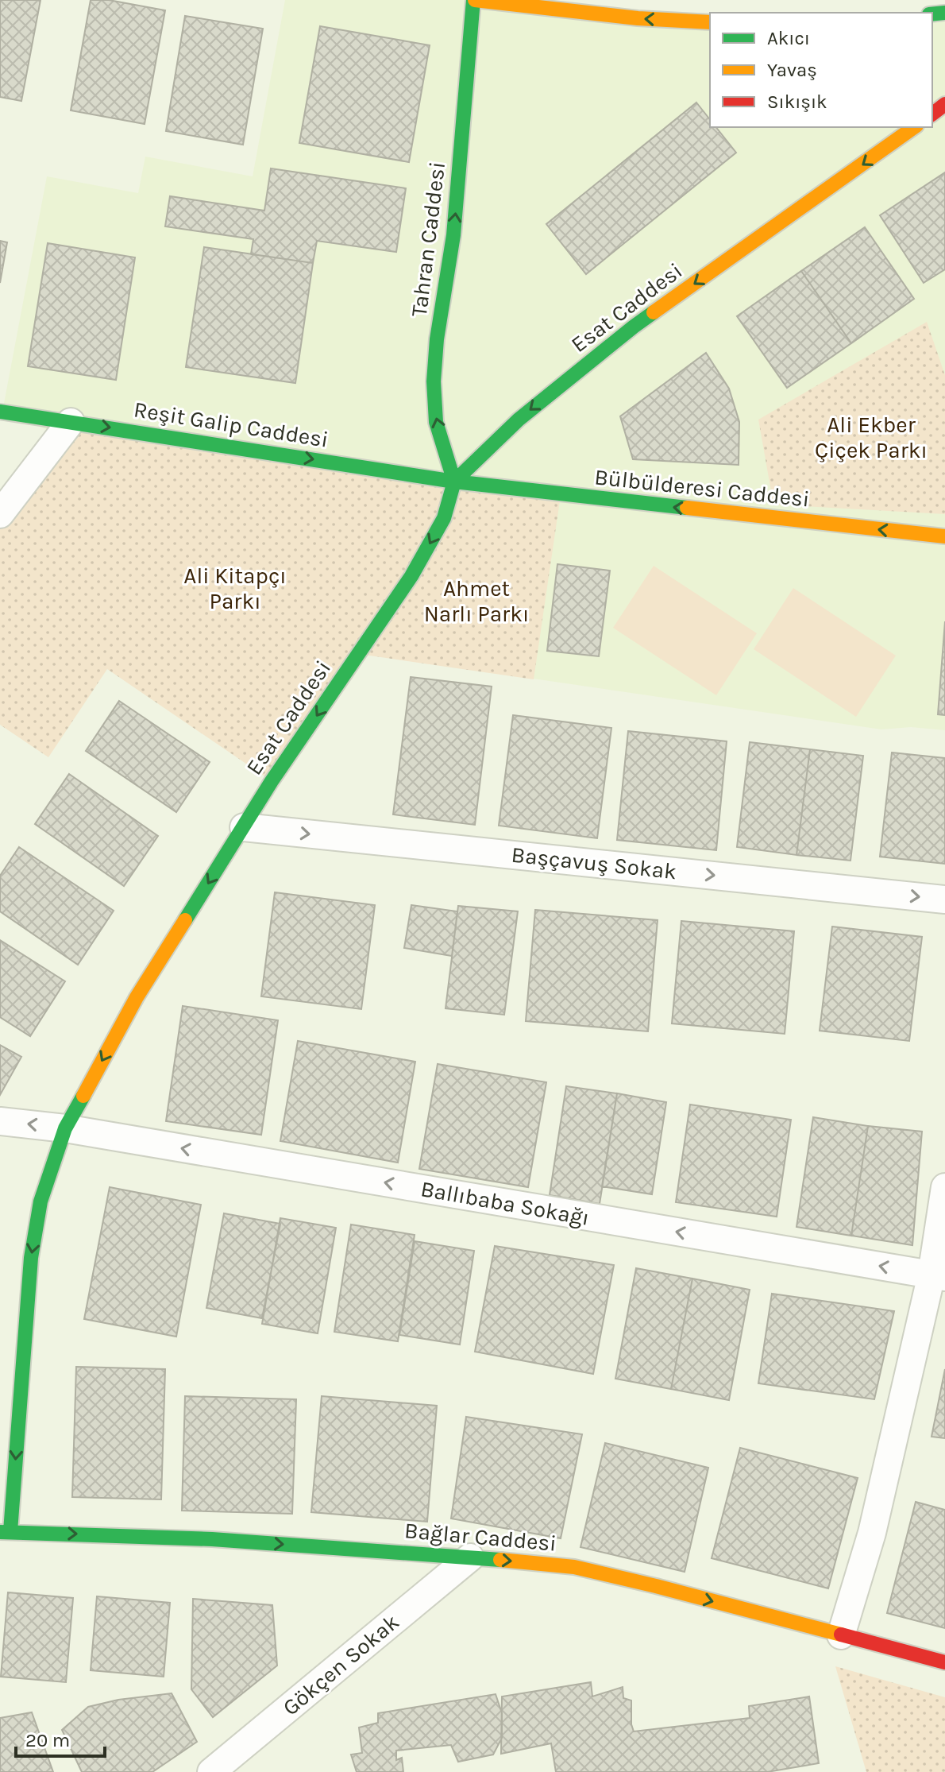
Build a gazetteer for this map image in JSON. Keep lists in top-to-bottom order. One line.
{"streets":{"main road":["Tahran Caddesi","Esat Caddesi","Reşit Galip Caddesi","Bülbülderesi Caddesi","Bağlar Caddesi"],"street":["Başçavuş Sokak","Ballıbaba Sokağı","Gökçen Sokak"]},"crossings":[["Tahran Caddesi","Esat Caddesi"],["Tahran Caddesi","Reşit Galip Caddesi"],["Tahran Caddesi","Bülbülderesi Caddesi"],["Esat Caddesi","Reşit Galip Caddesi"],["Esat Caddesi","Bülbülderesi Caddesi"],["Esat Caddesi","Başçavuş Sokak"],["Esat Caddesi","Ballıbaba Sokağı"],["Esat Caddesi","Bağlar Caddesi"],["Reşit Galip Caddesi","Bülbülderesi Caddesi"],["Bağlar Caddesi","Gökçen Sokak"]],"one_way":["Tahran Caddesi","Esat Caddesi","Reşit Galip Caddesi","Bülbülderesi Caddesi","Başçavuş Sokak","Ballıbaba Sokağı","Bağlar Caddesi"],"parks":["Ali Ekber Çiçek Parkı","Ali Kitapçı Parkı","Ahmet Narlı Parkı"],"legend":["Akıcı","Yavaş","Sıkışık"],"scale_bar":"20 m"}
